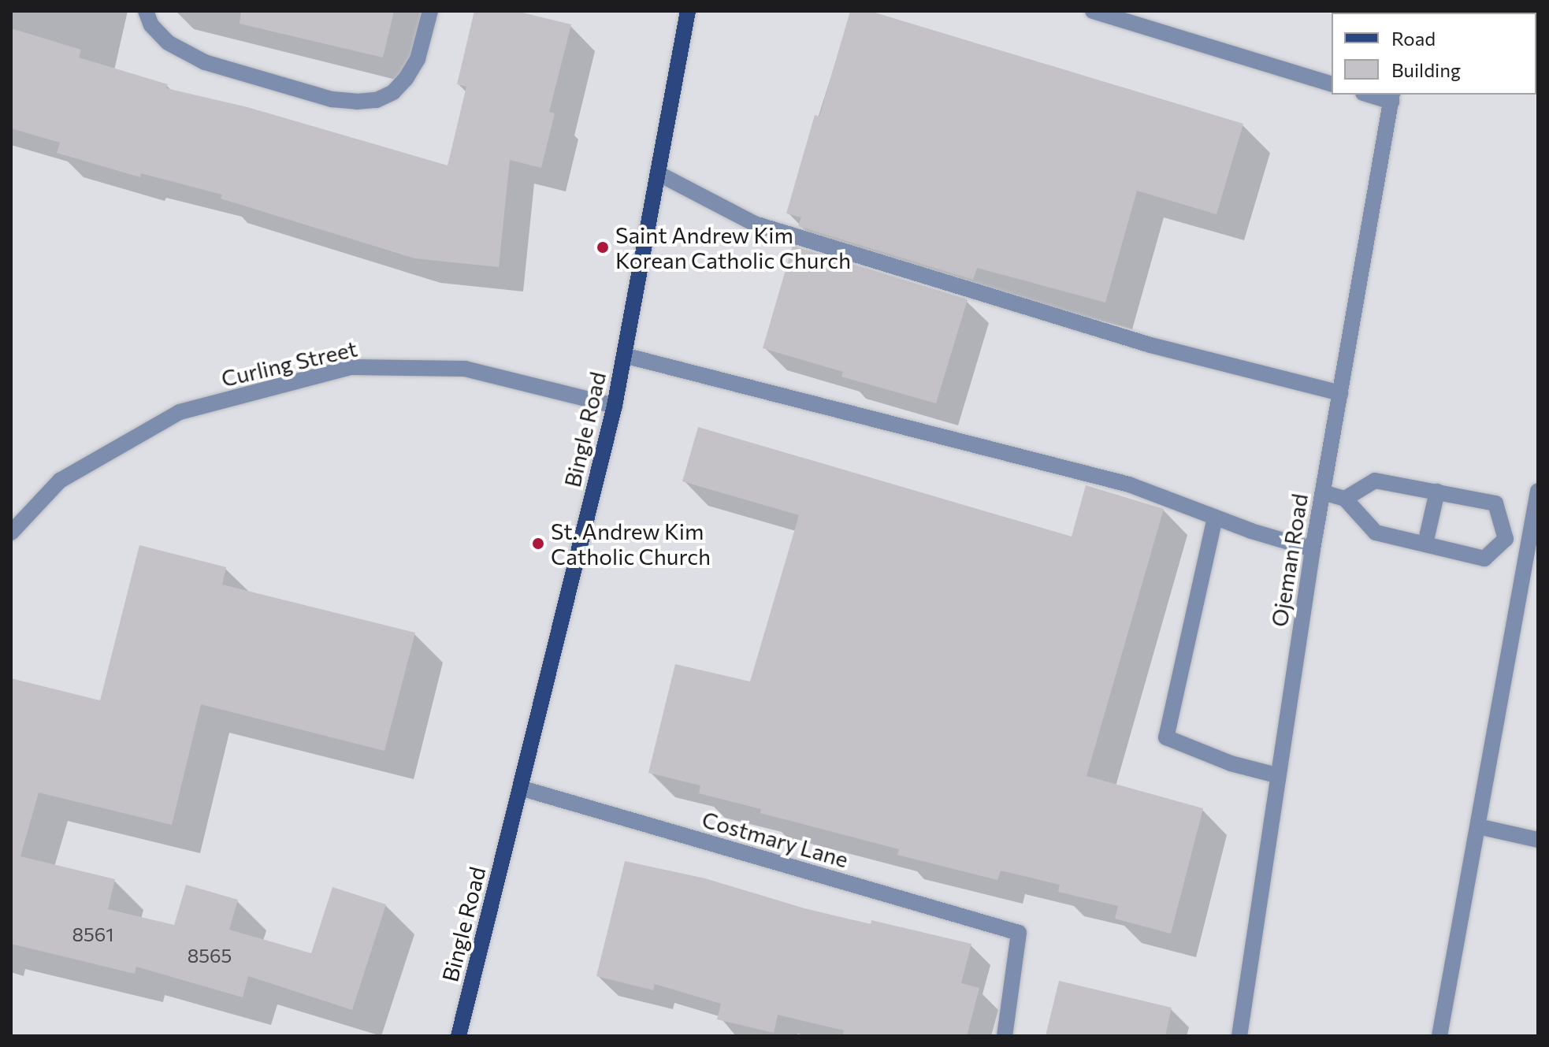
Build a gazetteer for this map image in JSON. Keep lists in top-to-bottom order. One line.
{"streets":{"main road":["Bingle Road"],"street":["Curling Street","Ojeman Road","Costmary Lane"]},"crossings":[["Curling Street","Bingle Road"],["Bingle Road","Costmary Lane"]],"places":["Saint Andrew Kim Korean Catholic Church","St. Andrew Kim Catholic Church"],"house_numbers":["8561","8565"],"legend":["Road","Building"]}
